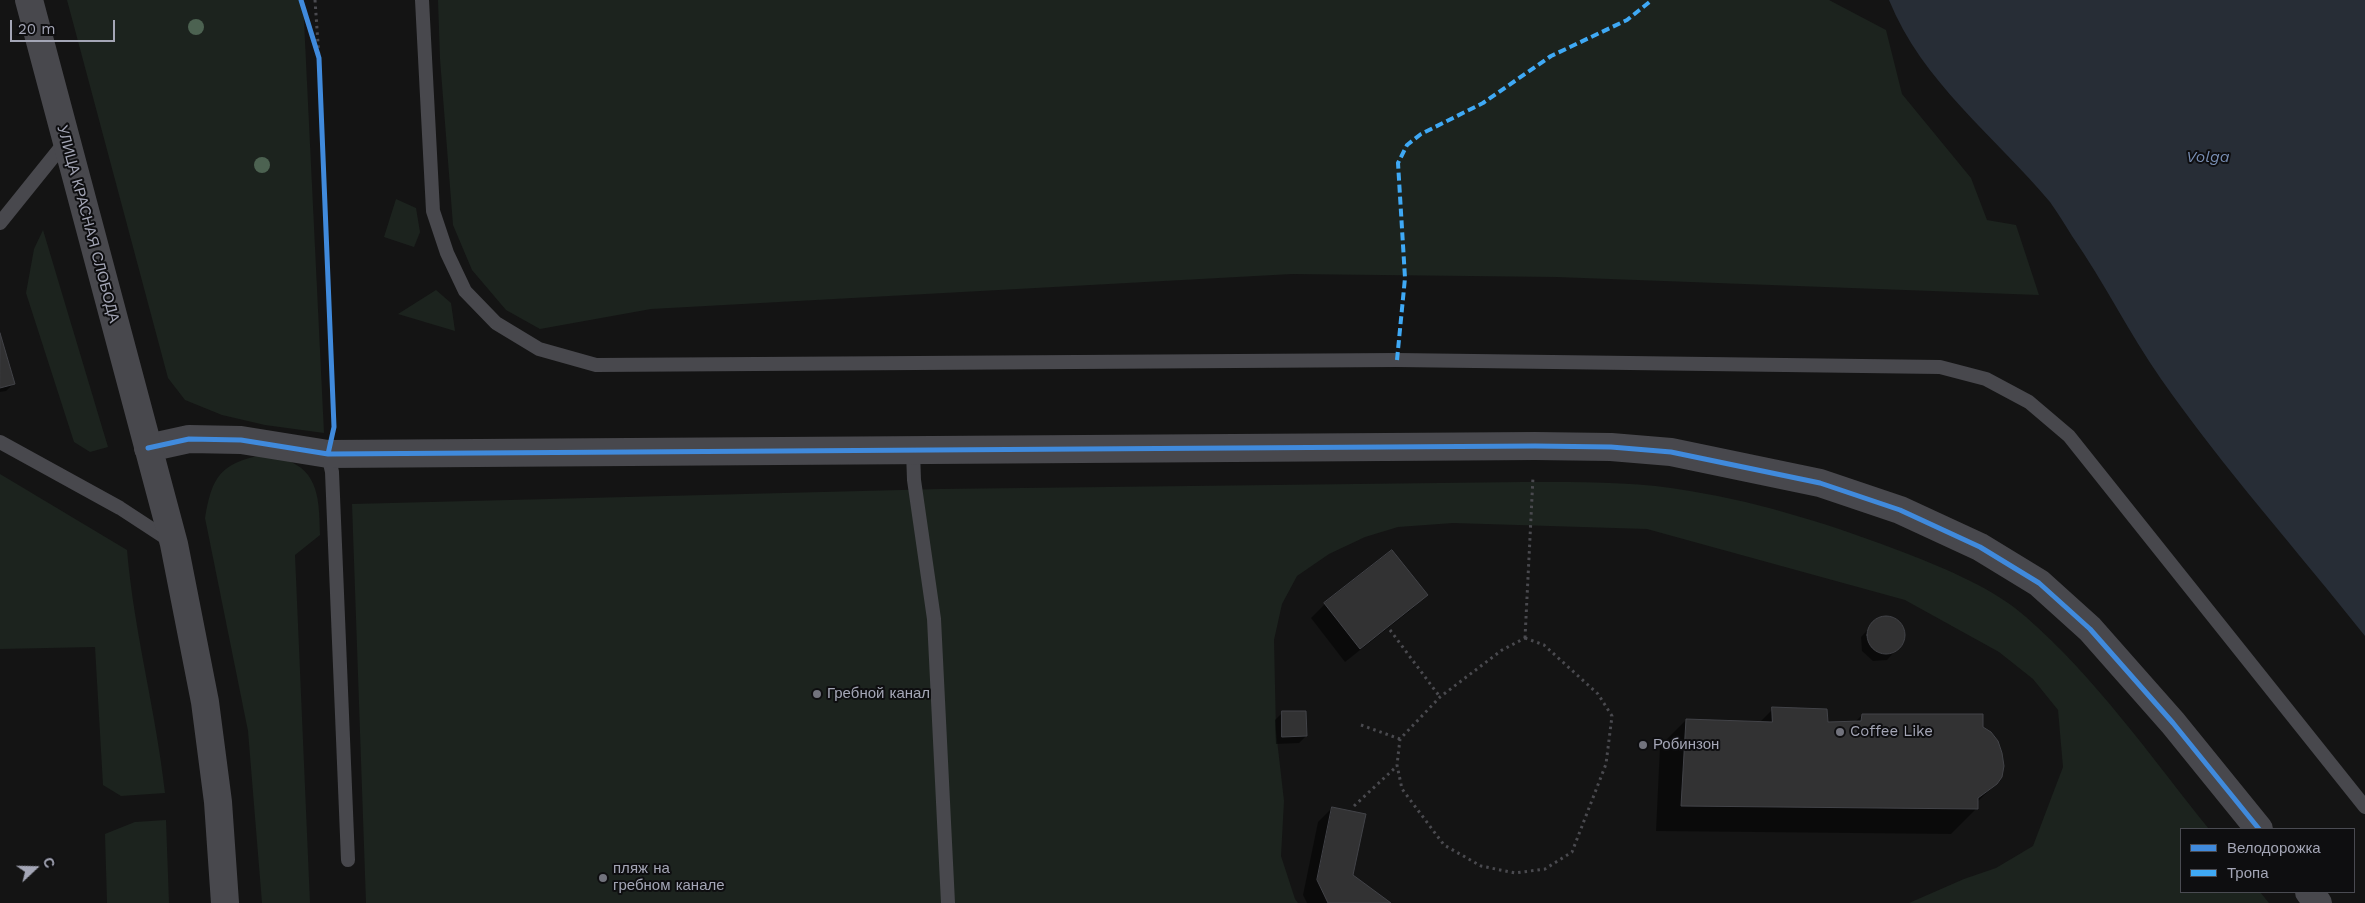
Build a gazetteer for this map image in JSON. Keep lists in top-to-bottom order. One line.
{"streets":{"street":["УЛИЦА КРАСНАЯ СЛОБОДА"]},"water":["Volga"],"places":["Гребной канал","Coffee Like","Робинзон","пляж на гребном канале"],"legend":["Велодорожка","Тропа"],"scale_bar":"20 m","north":"right"}
